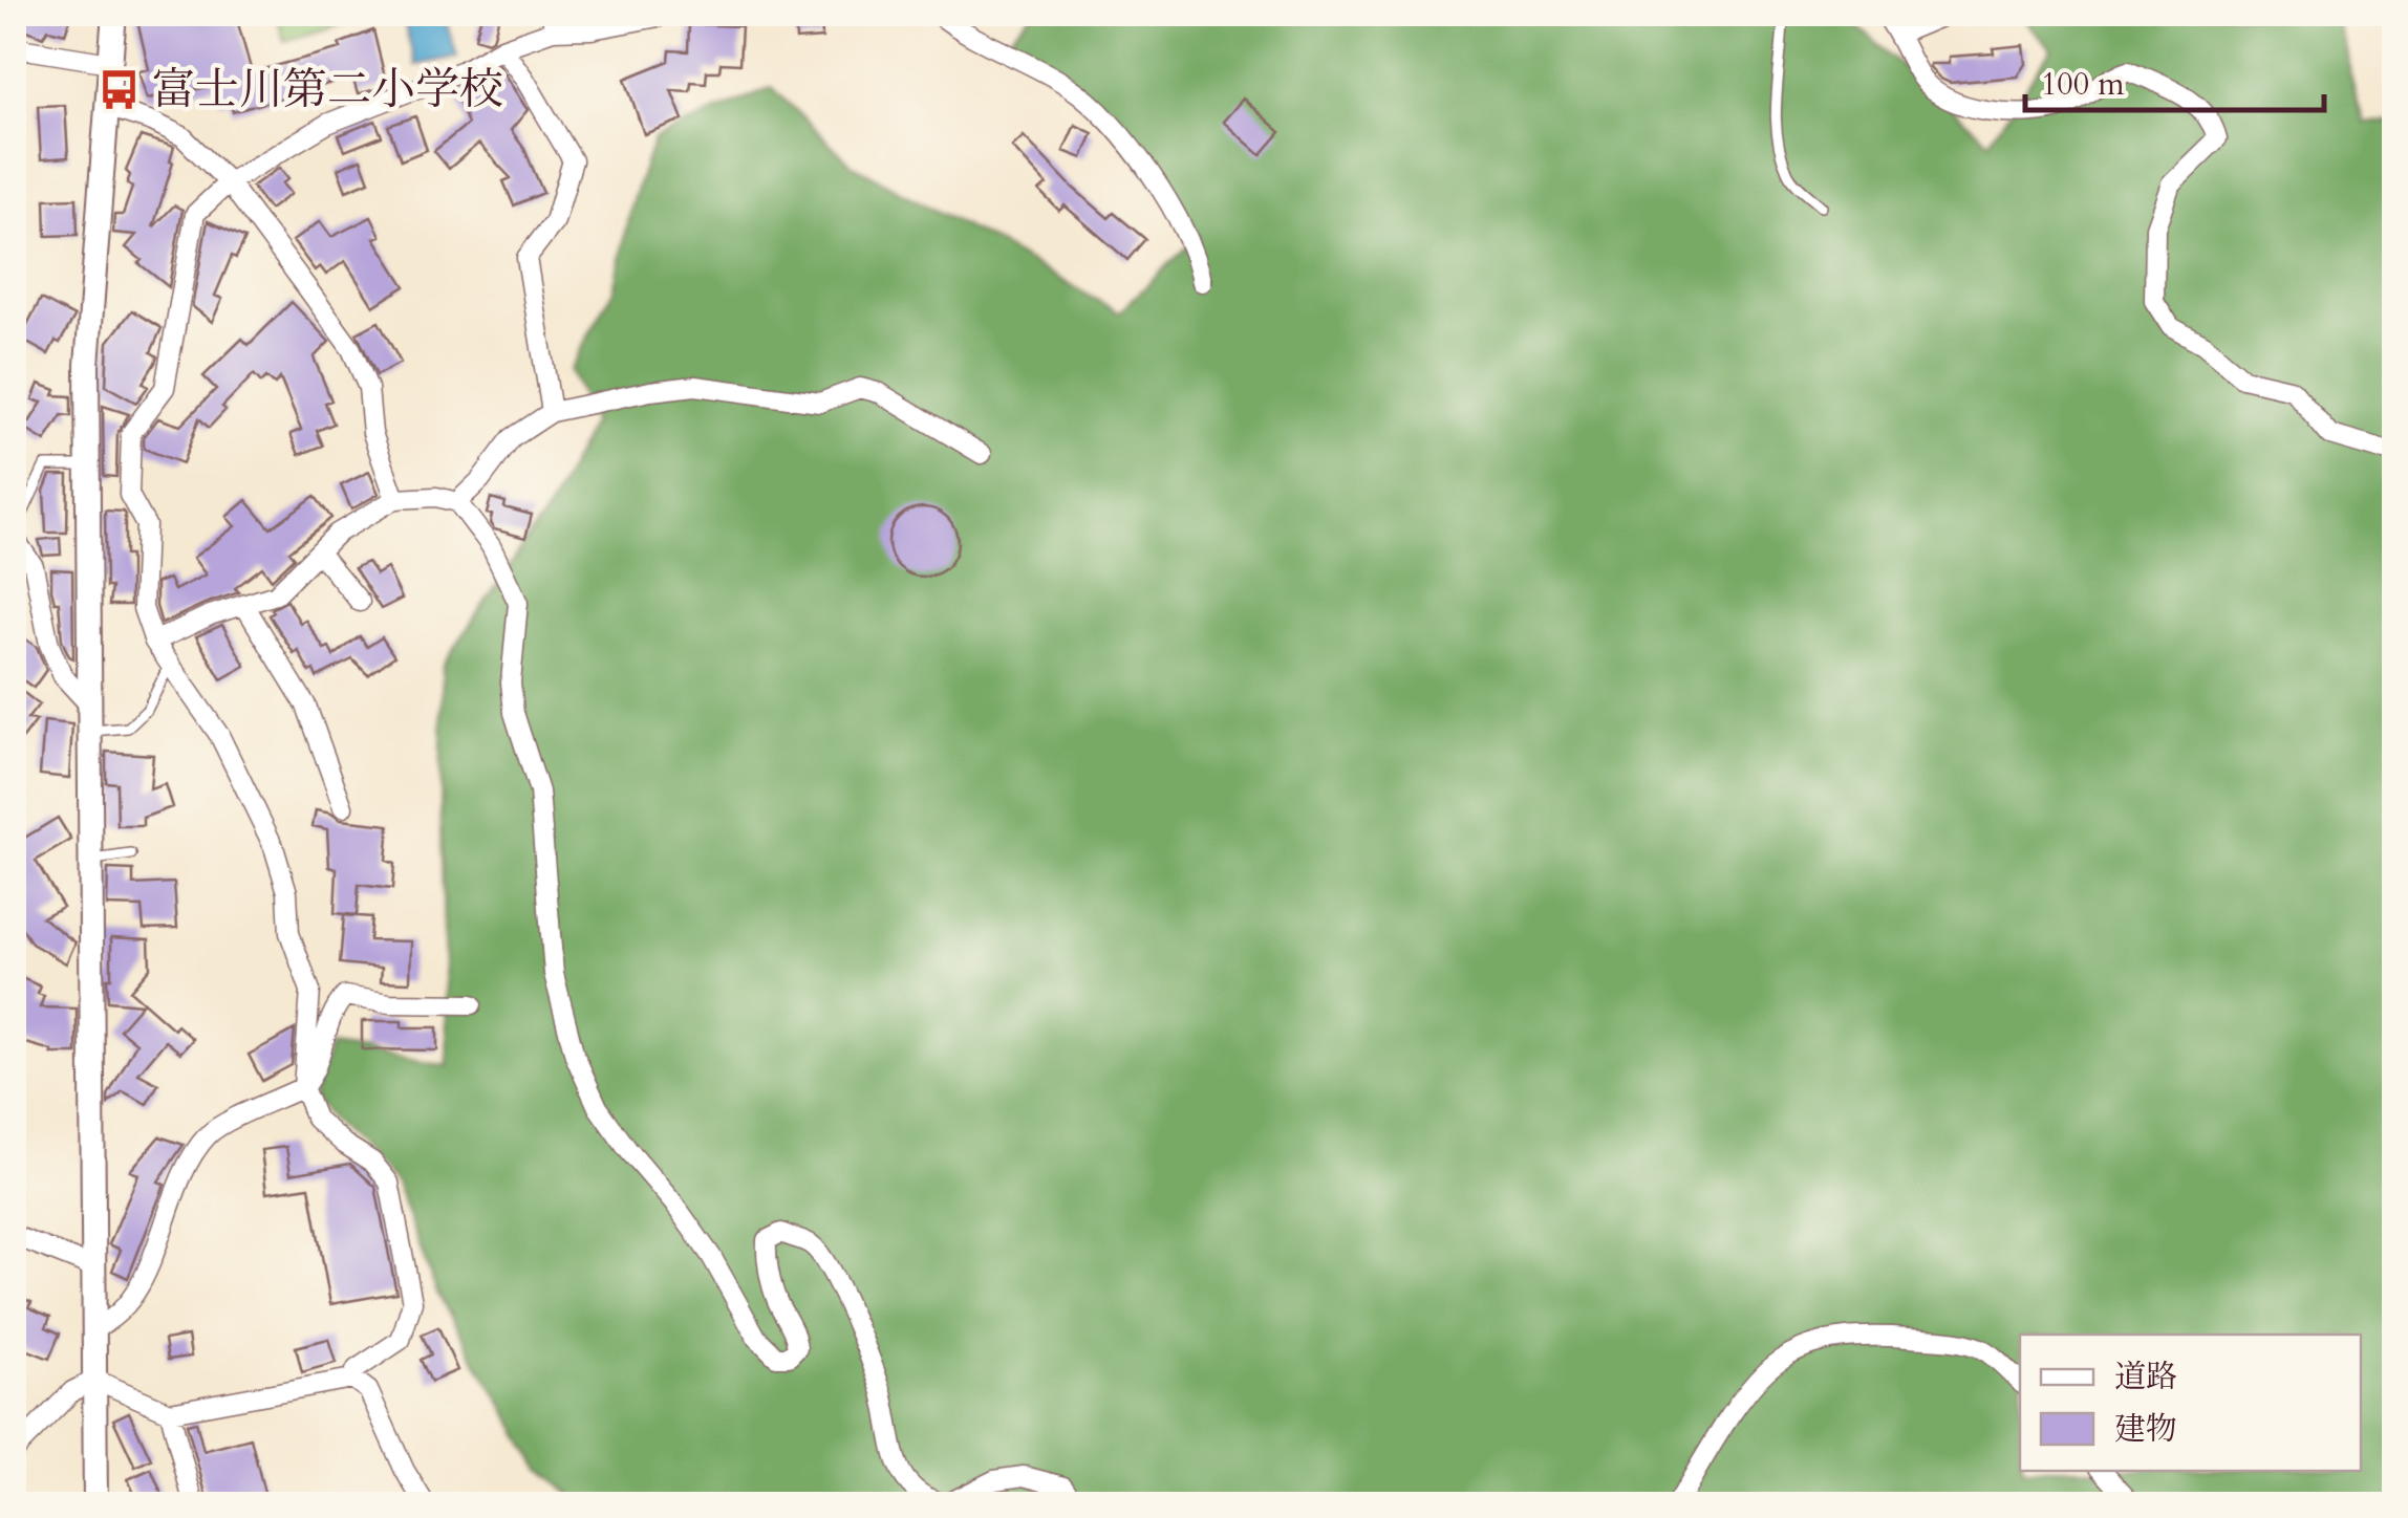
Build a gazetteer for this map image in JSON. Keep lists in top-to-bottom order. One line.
{"places":{"bus stop":["富士川第二小学校"]},"legend":["道路","建物"],"scale_bar":"100 m"}
